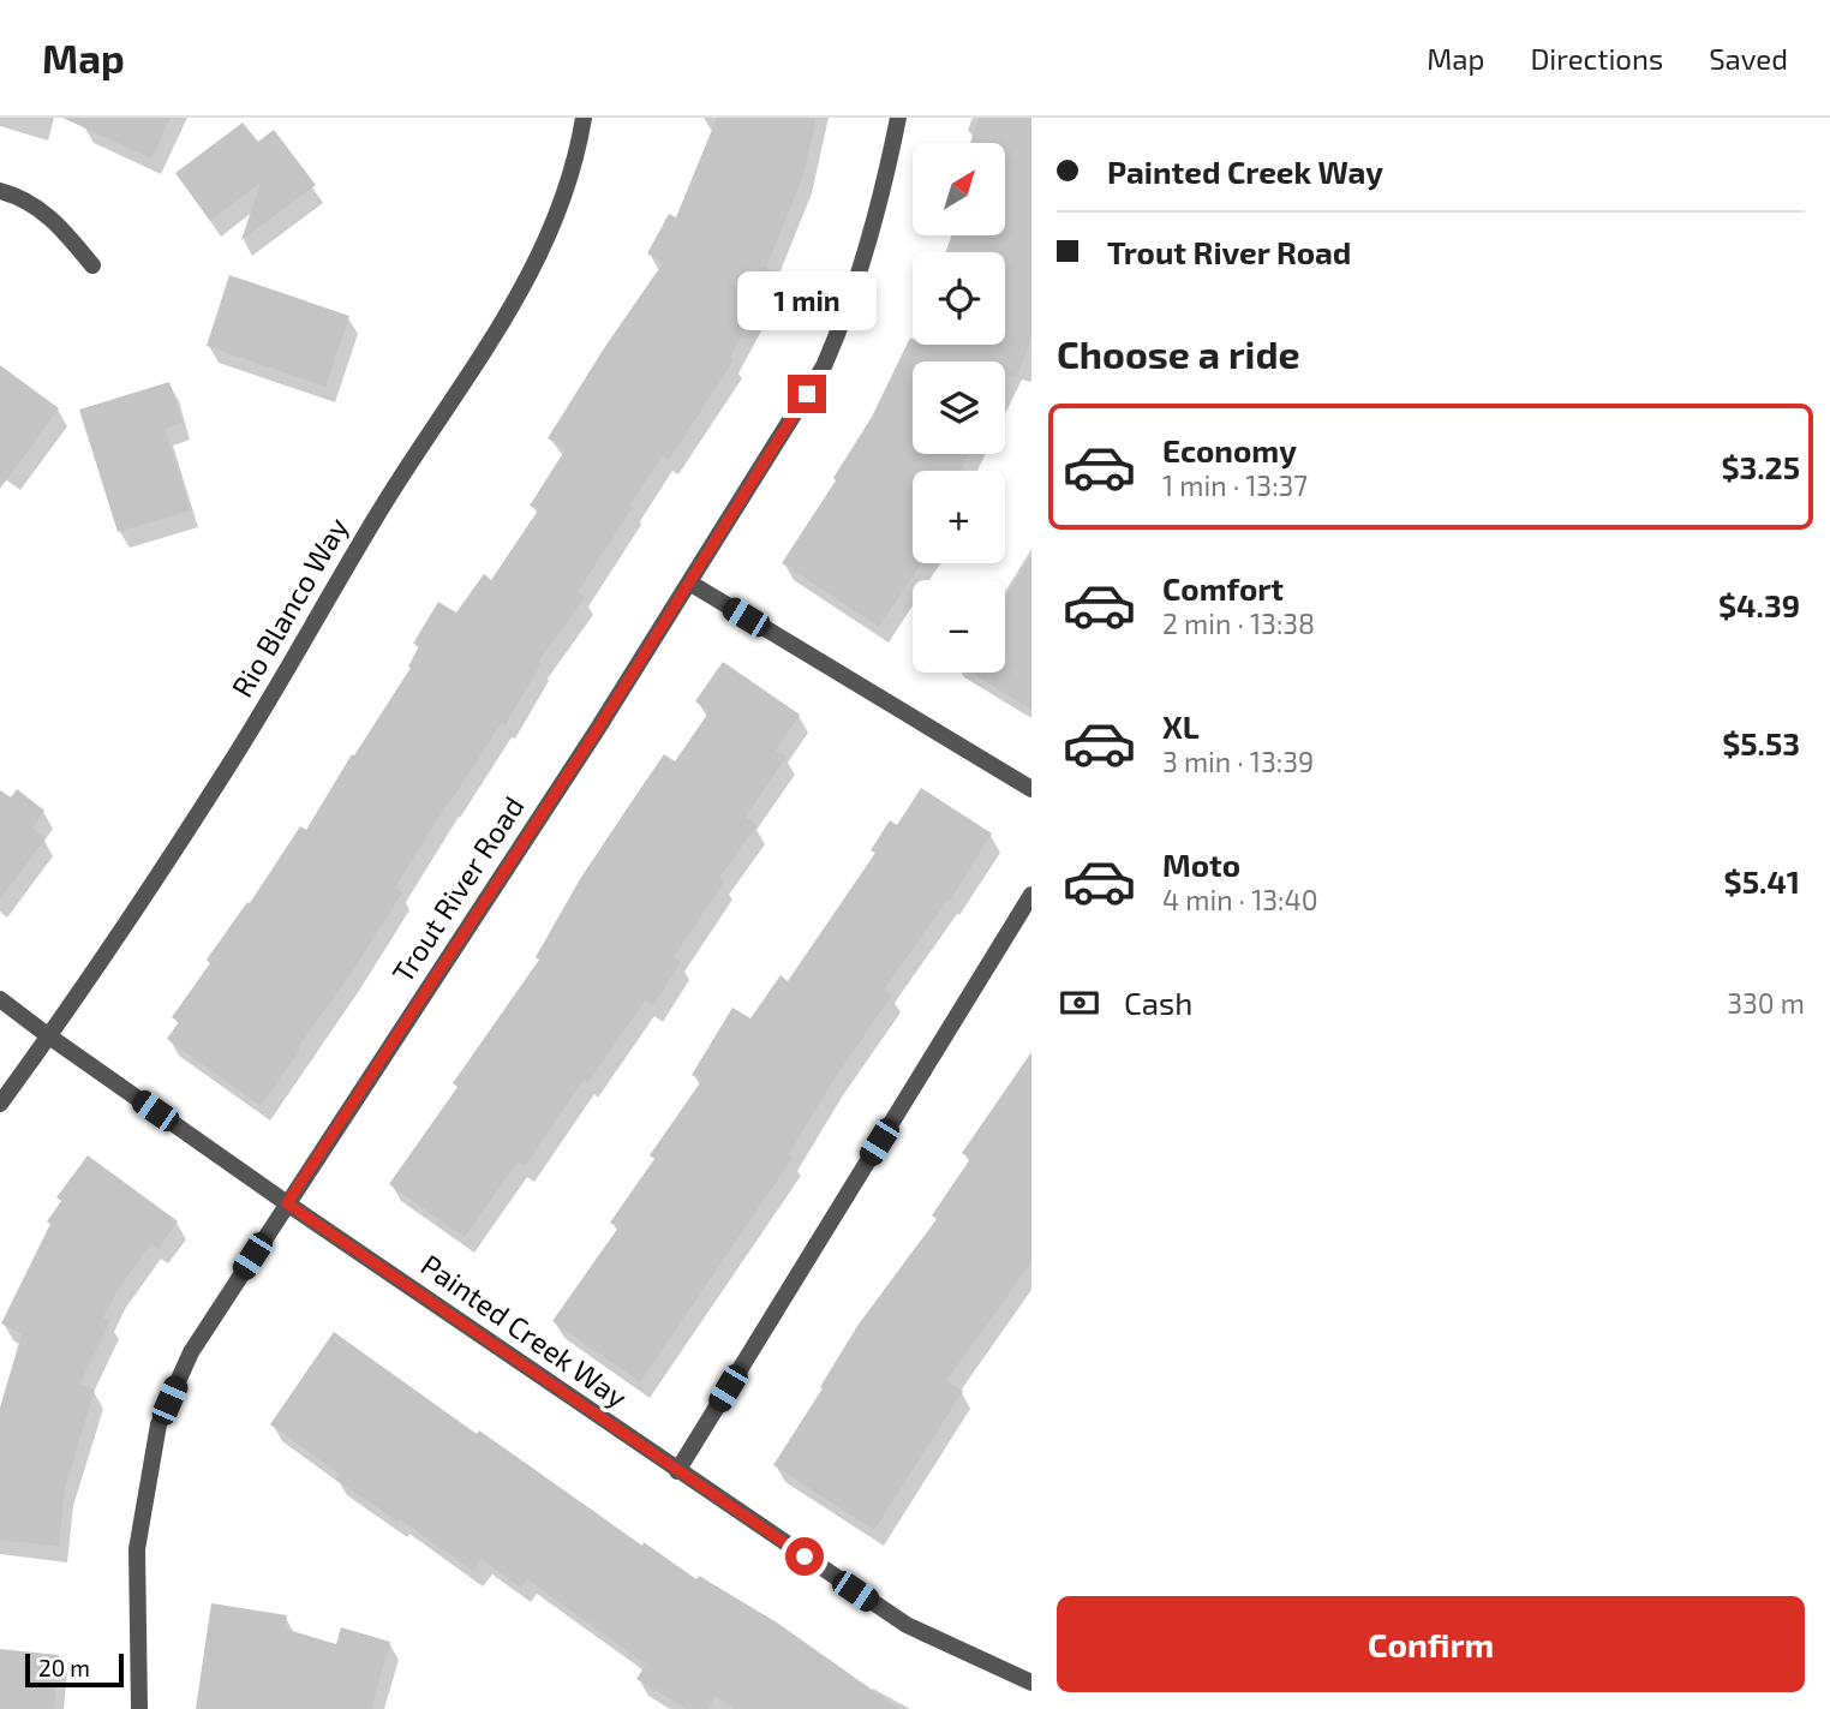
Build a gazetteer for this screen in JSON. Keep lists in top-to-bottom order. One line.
{"streets":{"street":["Rio Blanco Way","Trout River Road","Painted Creek Way"]},"crossings":[["Rio Blanco Way","Painted Creek Way"],["Trout River Road","Painted Creek Way"]],"scale_bar":"20 m","north":"top right","page":{"header":"Map","nav":["Map","Directions","Saved"],"banner":["Painted Creek Way","Trout River Road"],"map_buttons":["+","−"],"bubble":"1 min","heading":"Choose a ride","list":[{"name":"Economy","note":"1 min · 13:37","value":"$3.25"},{"name":"Comfort","note":"2 min · 13:38","value":"$4.39"},{"name":"XL","note":"3 min · 13:39","value":"$5.53"},{"name":"Moto","note":"4 min · 13:40","value":"$5.41"}],"pay":["Cash","330 m"],"buttons":"Confirm","scale":"20 m"}}
